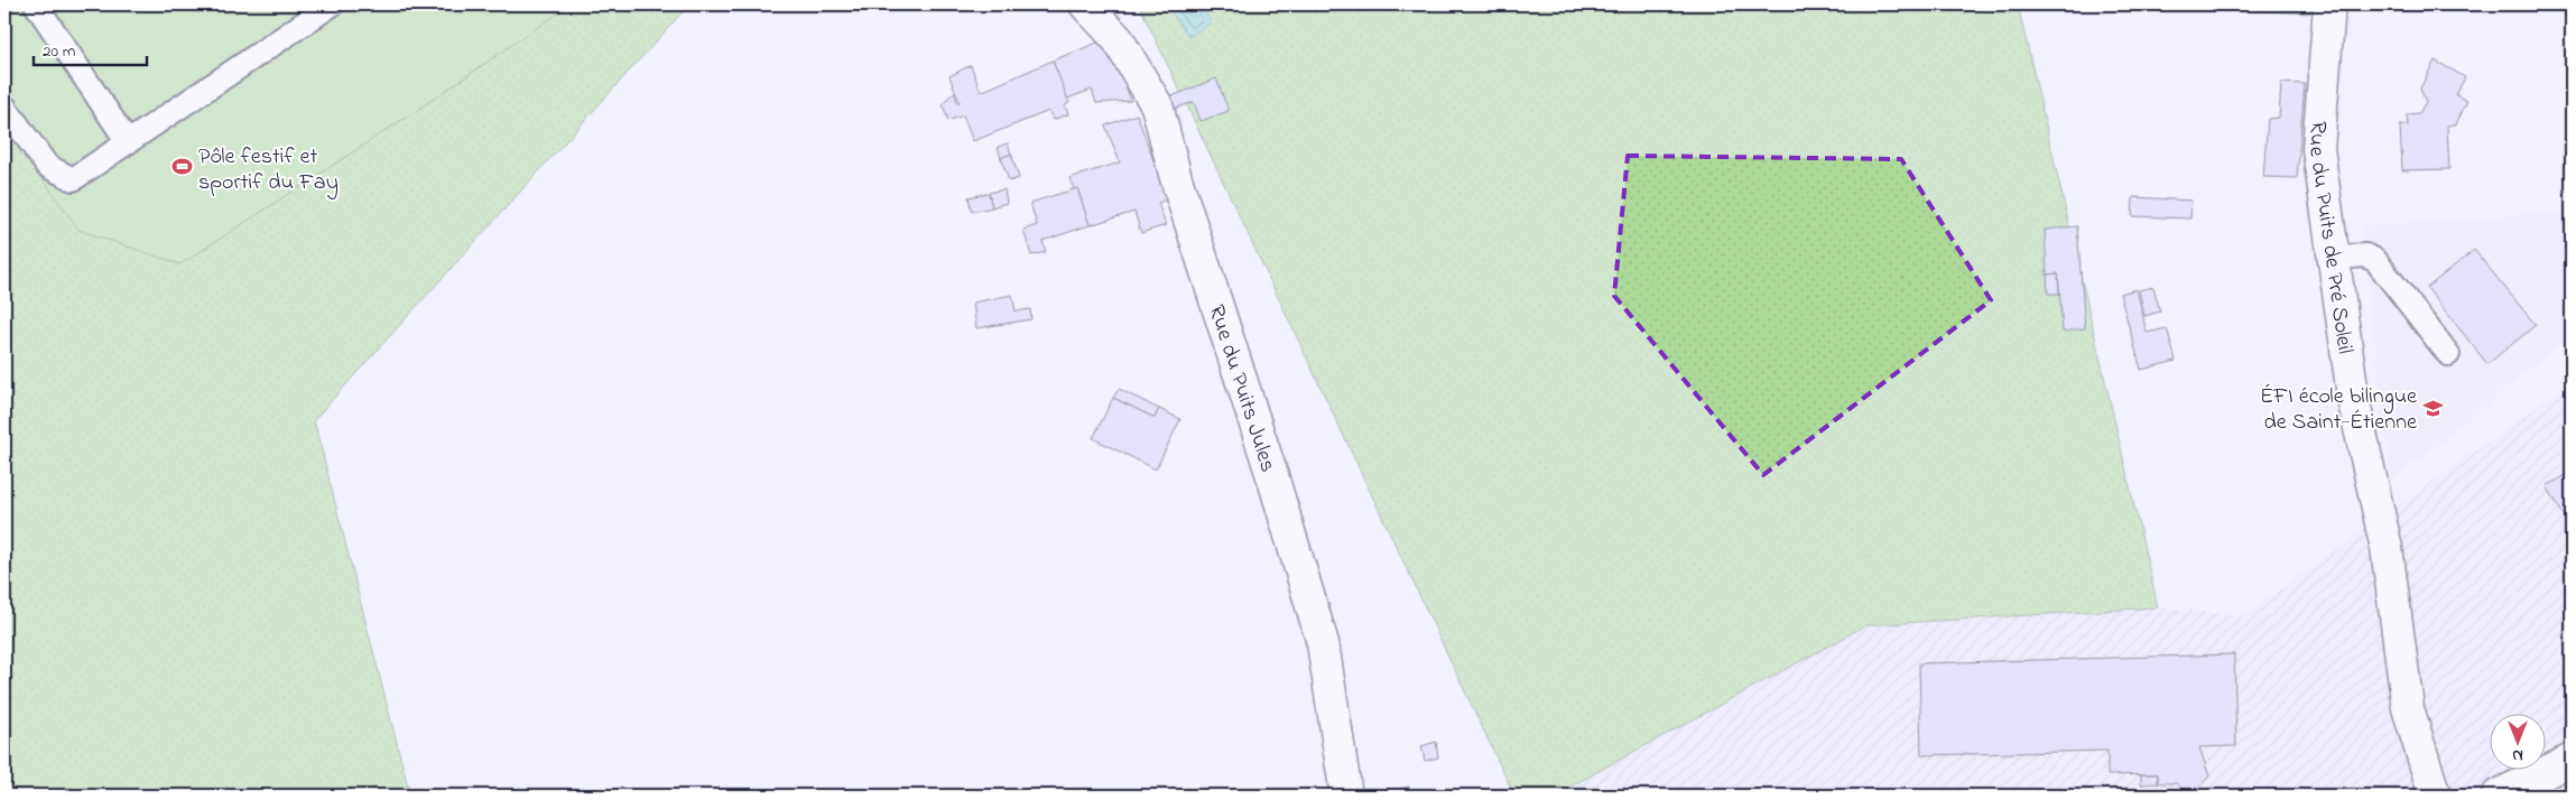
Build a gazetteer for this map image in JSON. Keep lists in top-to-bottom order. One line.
{"streets":{"street":["Rue du Puits de Pré Soleil","Rue du Puits Jules"]},"places":{"sports":["Pôle festif et sportif du Fay"],"school or university":["ÉFI école bilingue de Saint-Étienne"]},"scale_bar":"20 m","north":"bottom"}
